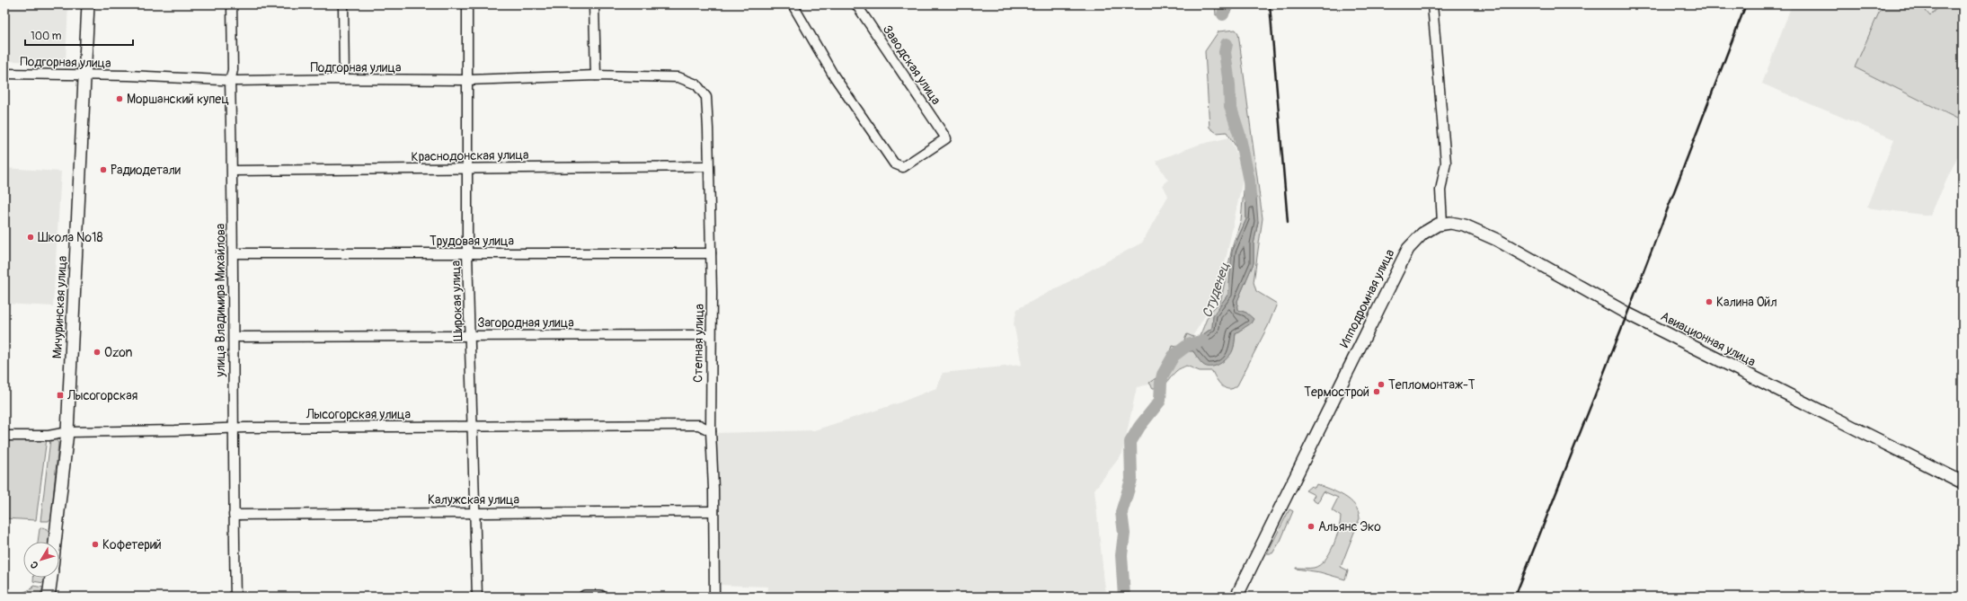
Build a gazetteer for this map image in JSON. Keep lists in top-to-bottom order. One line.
{"streets":{"main road":["Ипподромная улица","Мичуринская улица","Авиационная улица"],"street":["Подгорная улица","Заводская улица","Краснодонская улица","Трудовая улица","улица Владимира Михайлова","Широкая улица","Загородная улица","Степная улица","Лысогорская улица","Калужская улица"]},"crossings":[["Подгорная улица","улица Владимира Михайлова"],["Подгорная улица","Широкая улица"],["Подгорная улица","Мичуринская улица"],["Подгорная улица","Степная улица"],["Краснодонская улица","улица Владимира Михайлова"],["Краснодонская улица","Широкая улица"],["Краснодонская улица","Степная улица"],["Трудовая улица","улица Владимира Михайлова"],["Трудовая улица","Широкая улица"],["Трудовая улица","Степная улица"],["Ипподромная улица","Авиационная улица"],["улица Владимира Михайлова","Загородная улица"],["улица Владимира Михайлова","Лысогорская улица"],["улица Владимира Михайлова","Калужская улица"],["Широкая улица","Загородная улица"],["Широкая улица","Лысогорская улица"],["Широкая улица","Калужская улица"],["Мичуринская улица","Лысогорская улица"],["Загородная улица","Степная улица"],["Степная улица","Лысогорская улица"],["Степная улица","Калужская улица"]],"water":["Студенец"],"places":{"other":["Моршанский купец","Радиодетали","Школа №18","Калина Ойл","Ozon","Тепломонтаж-Т","Термострой","Альянс Эко","Кофетерий"],"transit":["Лысогорская"]},"scale_bar":"100 m","north":"bottom left"}
